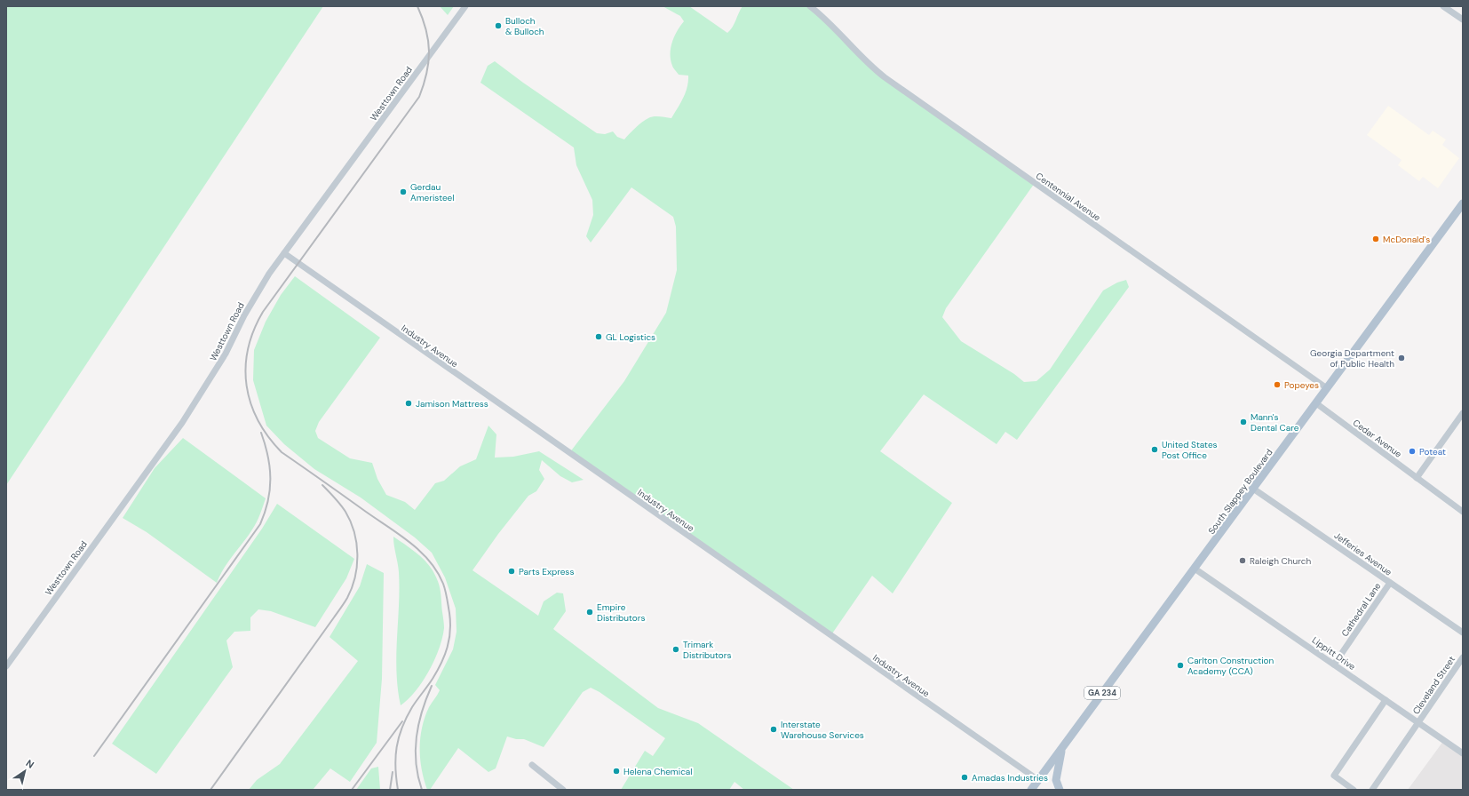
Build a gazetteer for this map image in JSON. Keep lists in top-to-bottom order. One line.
{"streets":{"main road":["South Slappey Boulevard","GA 234"],"street":["Westtown Road","Centennial Avenue","Industry Avenue","Cedar Avenue","Jefferies Avenue","Cathedral Lane","Lippitt Drive","Cleveland Street"]},"crossings":[["Westtown Road","Industry Avenue"],["Centennial Avenue","South Slappey Boulevard"],["Industry Avenue","South Slappey Boulevard"],["Cedar Avenue","South Slappey Boulevard"],["South Slappey Boulevard","Jefferies Avenue"],["South Slappey Boulevard","Lippitt Drive"],["Jefferies Avenue","Cathedral Lane"],["Cathedral Lane","Lippitt Drive"],["Lippitt Drive","Cleveland Street"]],"places":["Bulloch & Bulloch","Gerdau Ameristeel","McDonald's","GL Logistics","Georgia Department of Public Health","Popeyes","Jamison Mattress","Mann's Dental Care","United States Post Office","Poteat","Raleigh Church","Parts Express","Empire Distributors","Trimark Distributors","Carlton Construction Academy (CCA)","Interstate Warehouse Services","Helena Chemical","Amadas Industries"],"north":"top right"}
